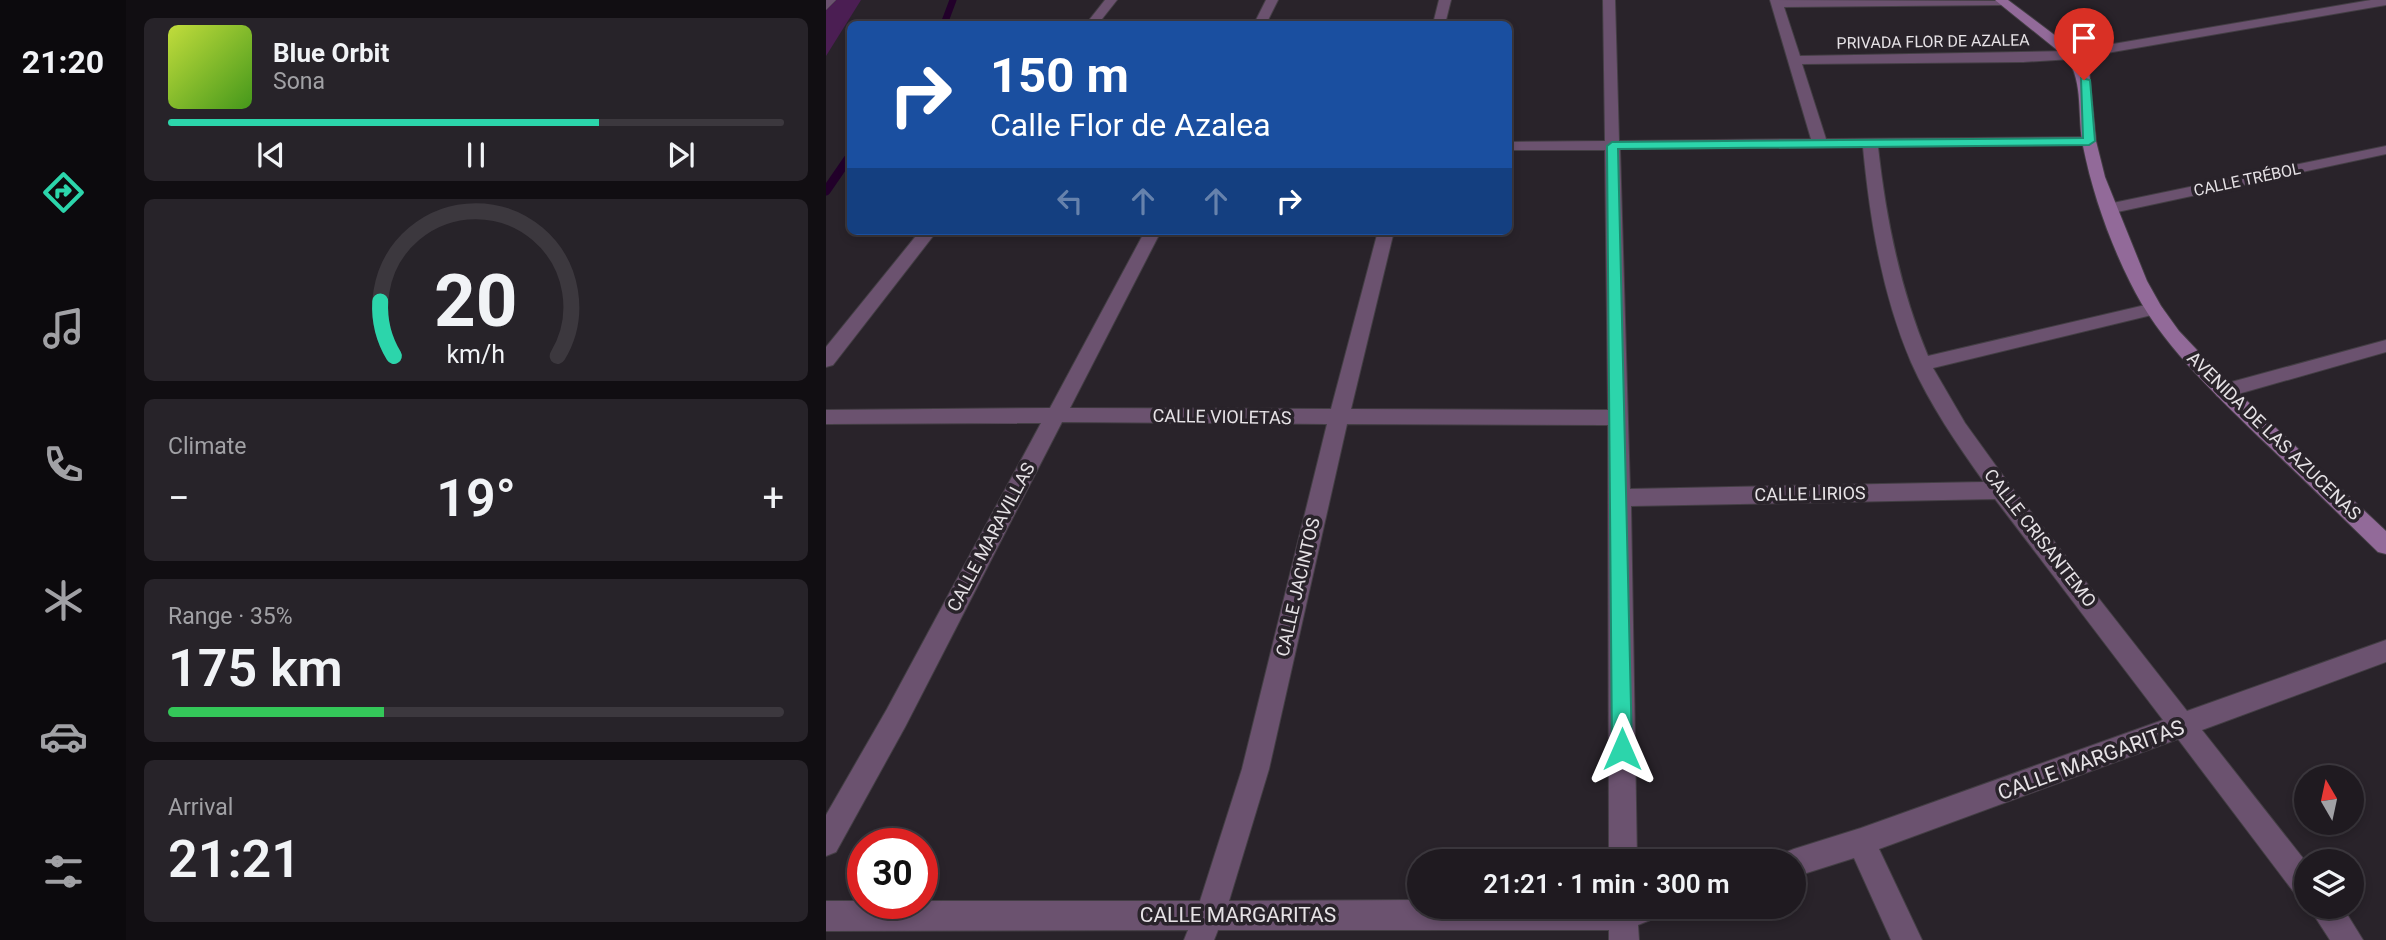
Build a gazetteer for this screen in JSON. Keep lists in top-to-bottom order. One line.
{"streets":{"street":["PRIVADA FLOR DE AZALEA","CALLE TRÉBOL","CALLE VIOLETAS","AVENIDA DE LAS AZUCENAS","CALLE LIRIOS","CALLE MARAVILLAS","CALLE CRISANTEMO","CALLE JACINTOS","CALLE MARGARITAS"]},"crossings":[["PRIVADA FLOR DE AZALEA","AVENIDA DE LAS AZUCENAS"],["CALLE TRÉBOL","AVENIDA DE LAS AZUCENAS"],["CALLE VIOLETAS","CALLE MARAVILLAS"],["CALLE VIOLETAS","CALLE JACINTOS"],["CALLE LIRIOS","CALLE CRISANTEMO"],["CALLE CRISANTEMO","CALLE MARGARITAS"],["CALLE JACINTOS","CALLE MARGARITAS"]],"north":"top","page":{"tabs":"21:20","turn":["150 m","Calle Flor de Azalea"],"song":["Blue Orbit","Sona"],"tile":["Climate",["Range · 35%","175 km"],["Arrival","21:21"]],"heat":["−","19°","+"],"limit":"30","trip":"21:21 · 1 min · 300 m","gauge":["20","km/h"]}}
